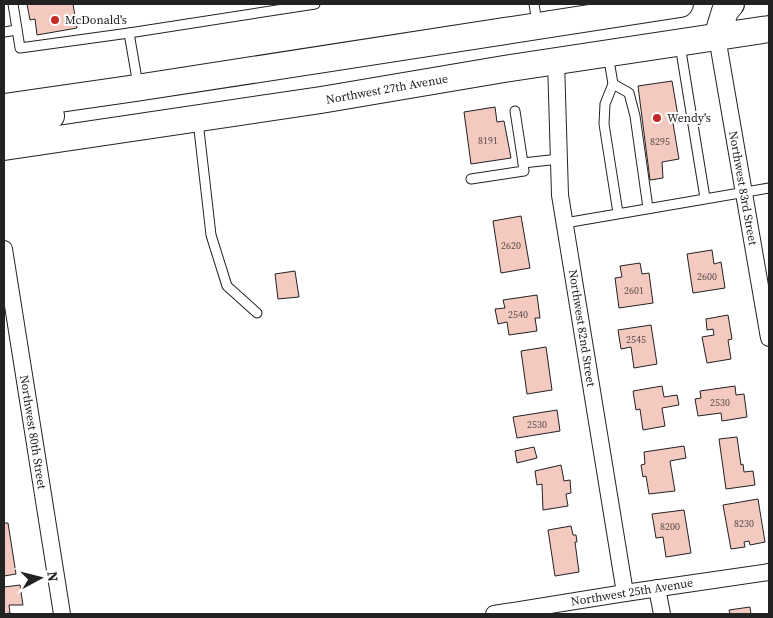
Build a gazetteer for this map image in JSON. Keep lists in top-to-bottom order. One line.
{"streets":{"main road":["Northwest 27th Avenue"],"street":["Northwest 83rd Street","Northwest 82nd Street","Northwest 80th Street","Northwest 25th Avenue"]},"crossings":[["Northwest 27th Avenue","Northwest 83rd Street"],["Northwest 27th Avenue","Northwest 82nd Street"],["Northwest 82nd Street","Northwest 25th Avenue"]],"places":["McDonald's","Wendy's"],"house_numbers":["8191","8295","2620","2600","2601","2540","2545","2530","2530","8230","8200"],"north":"right"}
